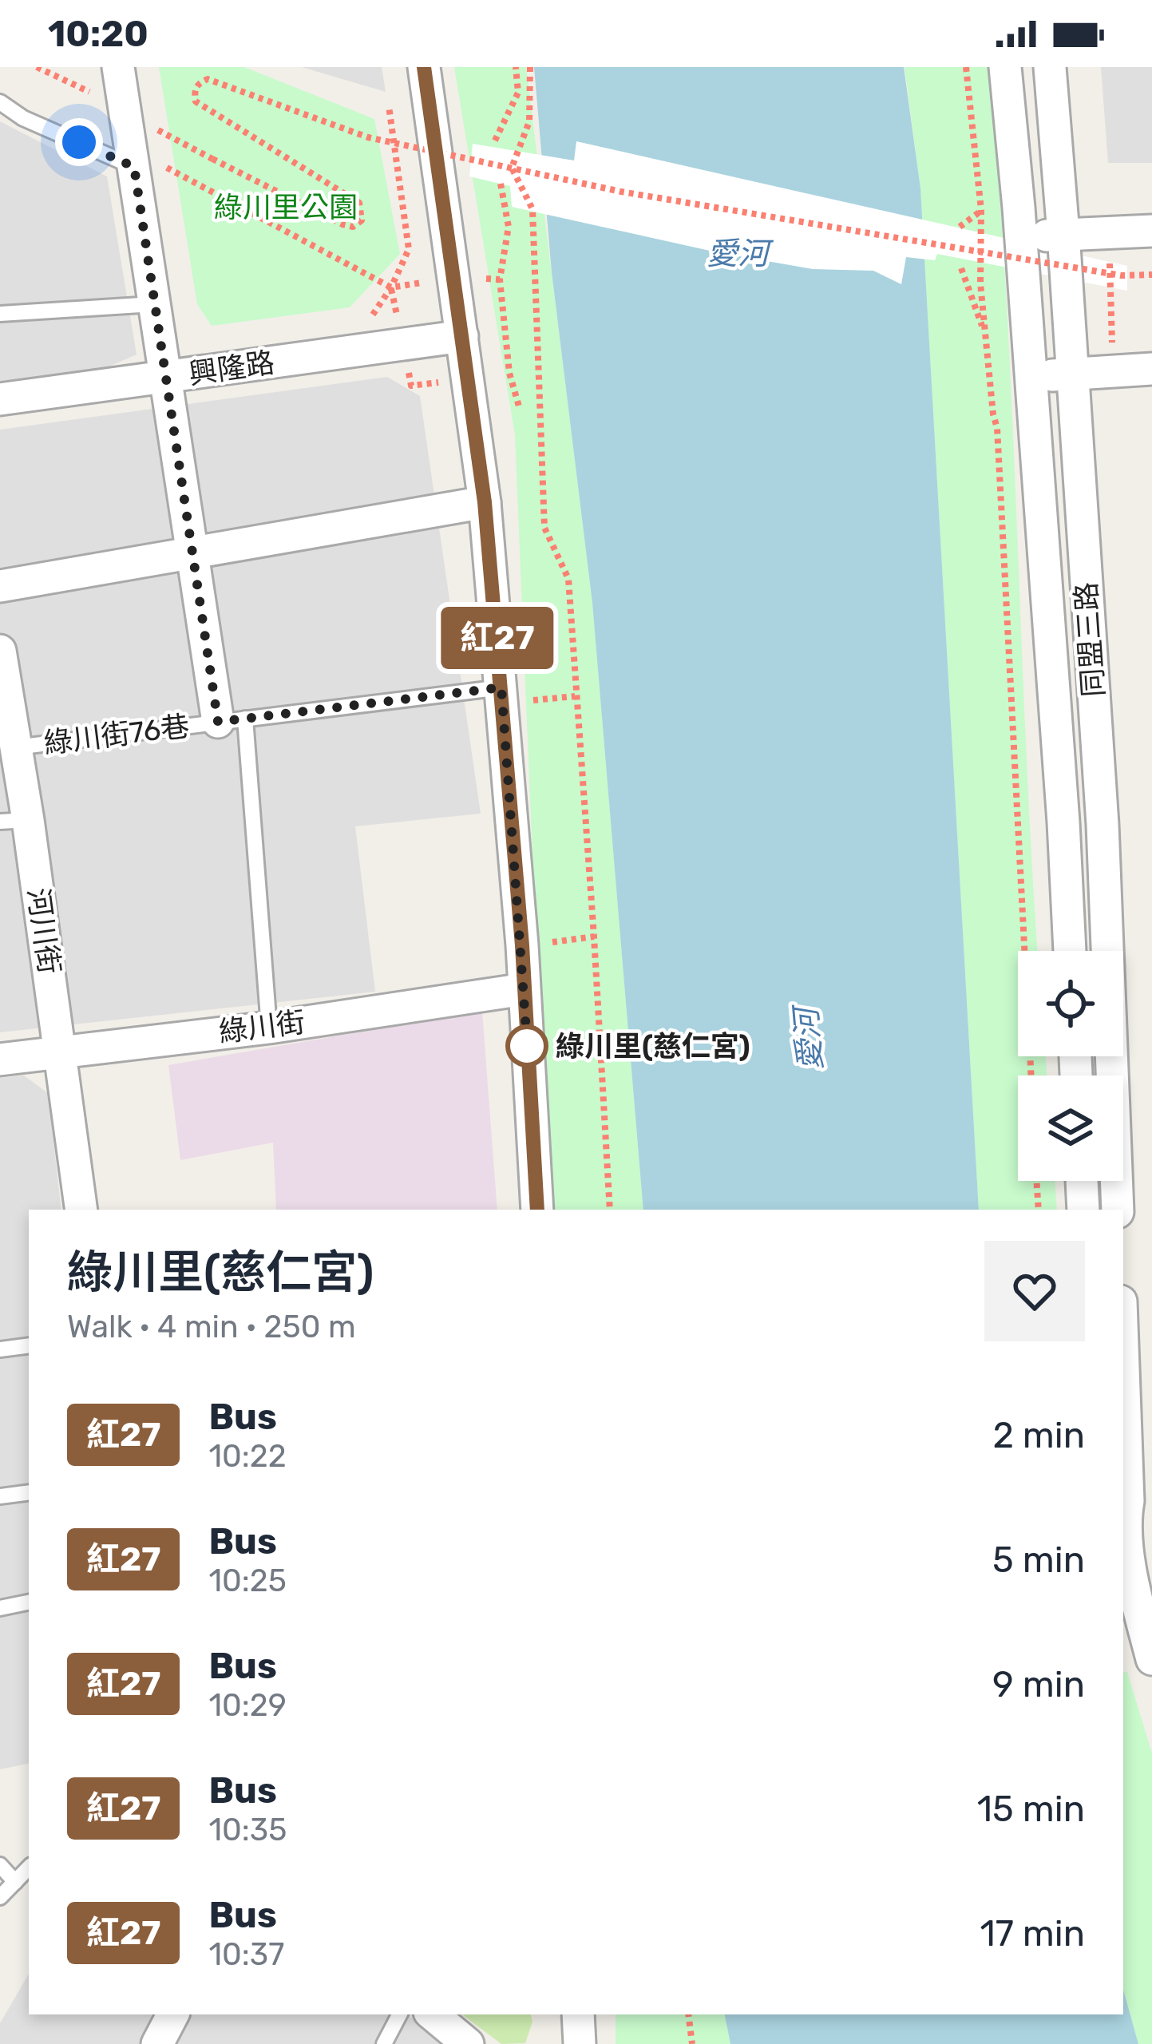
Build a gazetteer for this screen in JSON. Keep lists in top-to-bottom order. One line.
{"streets":{"street":["興隆路","同盟三路","河川街","綠川街"],"lane":["綠川街76巷"]},"crossings":[["綠川街76巷","河川街"],["河川街","綠川街"]],"water":["愛河"],"parks":["綠川里公園"],"places":["綠川里(慈仁宮)"],"lines":["bus line 紅27"],"page":{"status":"10:20","on_map":"紅27","heading":["綠川里(慈仁宮)","Walk · 4 min · 250 m"],"list":[{"mark":"紅27","name":"Bus","note":"10:22","value":"2 min"},{"mark":"紅27","name":"Bus","note":"10:25","value":"5 min"},{"mark":"紅27","name":"Bus","note":"10:29","value":"9 min"},{"mark":"紅27","name":"Bus","note":"10:35","value":"15 min"},{"mark":"紅27","name":"Bus","note":"10:37","value":"17 min"}]}}
